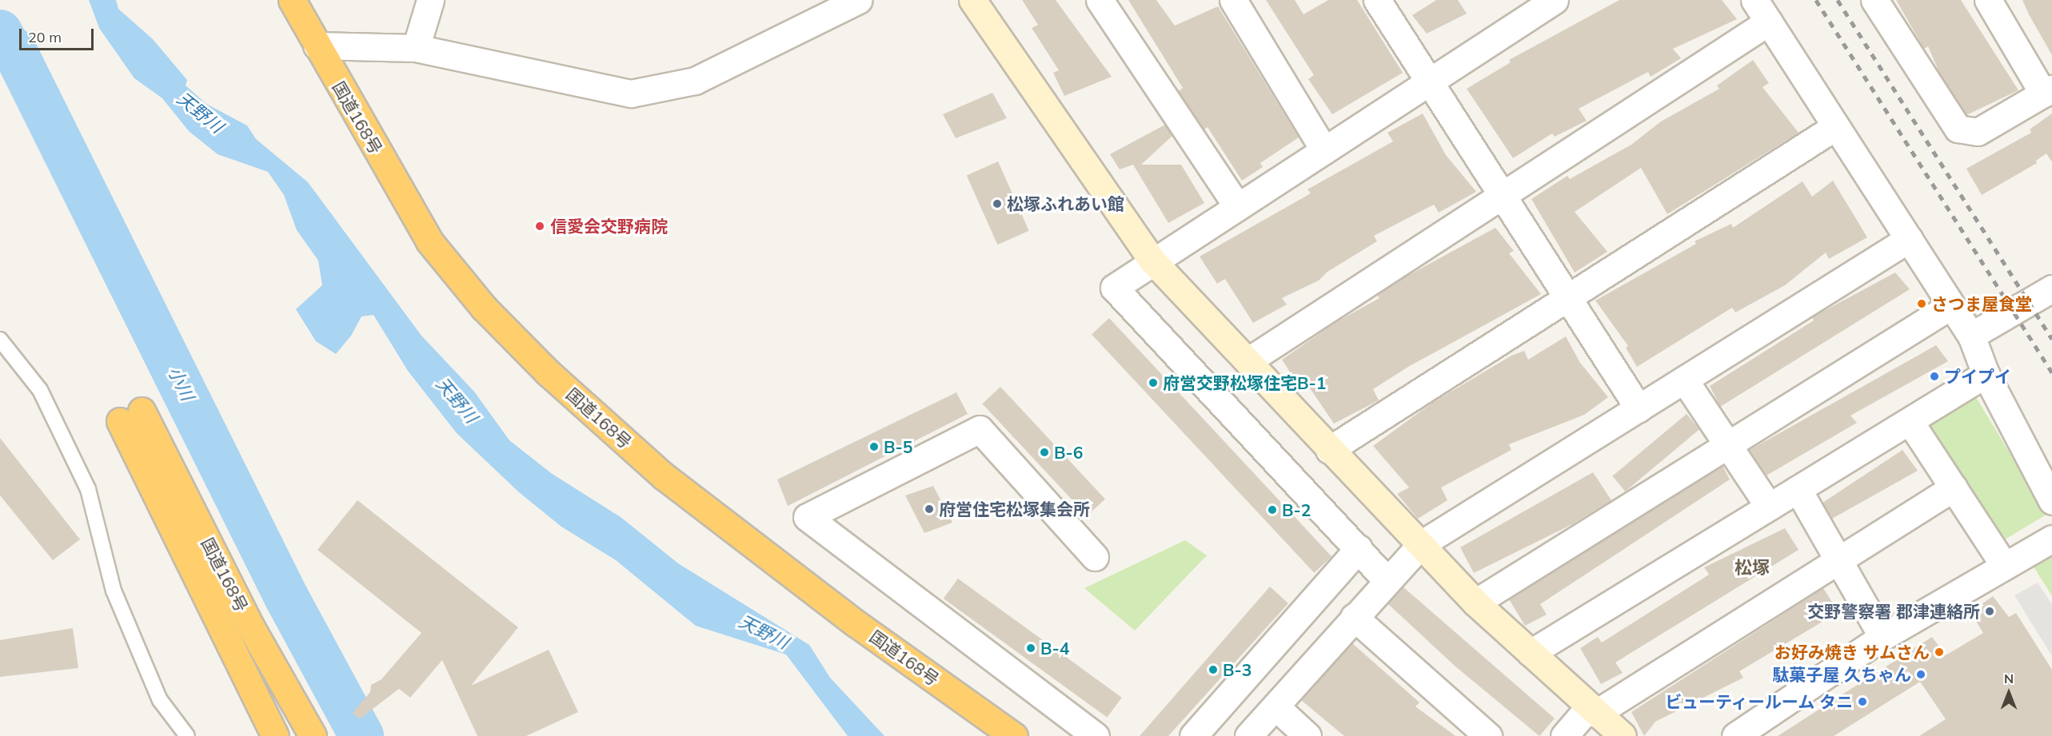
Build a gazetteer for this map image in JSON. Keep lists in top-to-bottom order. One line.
{"streets":{"highway":["国道168号"]},"districts":["松塚"],"water":["天野川","小川"],"places":["松塚ふれあい館","信愛会交野病院","さつま屋食堂","プイプイ","府営交野松塚住宅B-1","B-5","B-6","府営住宅松塚集会所","B-2","交野警察署 郡津連絡所","B-4","お好み焼き サムさん","B-3","駄菓子屋 久ちゃん","ビューティールーム タニ"],"scale_bar":"20 m","north":"top"}
